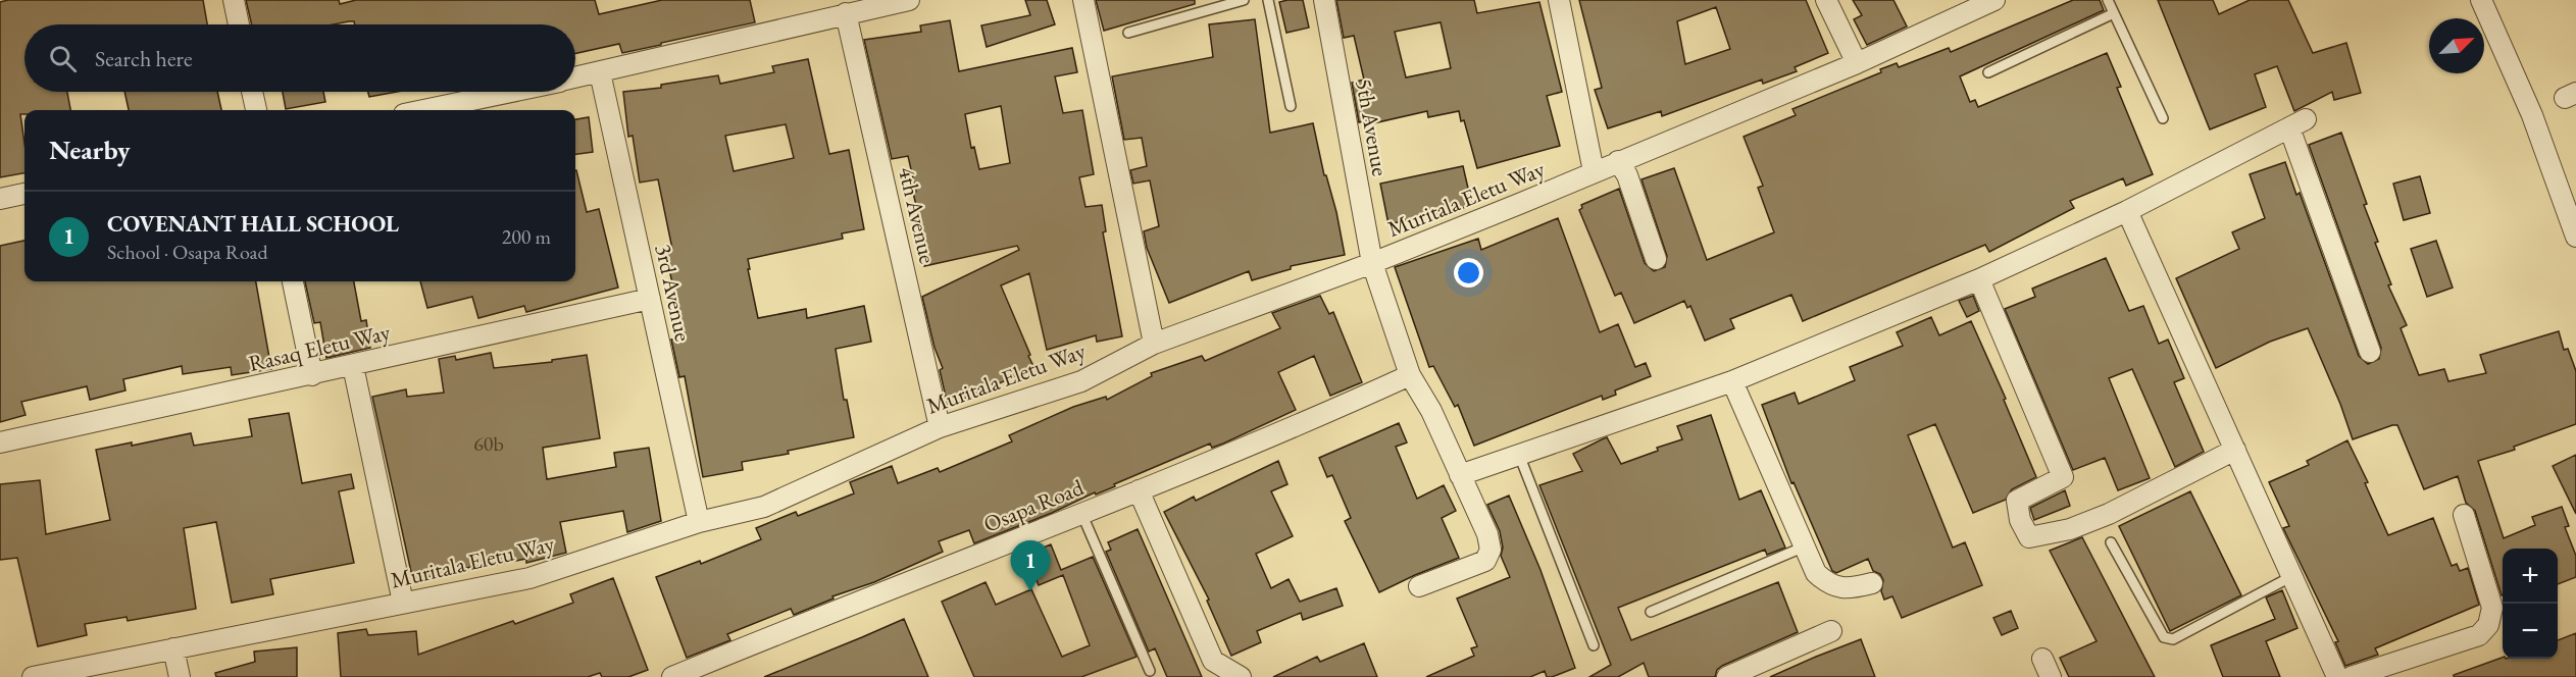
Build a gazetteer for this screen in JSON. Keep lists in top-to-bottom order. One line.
{"streets":{"street":["5th Avenue","Muritala Eletu Way","4th Avenue","3rd Avenue","Rasaq Eletu Way","Osapa Road"]},"crossings":[["5th Avenue","Muritala Eletu Way"],["5th Avenue","Osapa Road"],["Muritala Eletu Way","4th Avenue"],["Muritala Eletu Way","3rd Avenue"],["3rd Avenue","Rasaq Eletu Way"]],"house_numbers":["60b"],"north":"top right","page":{"search":"Search here","heading":"Nearby","list":[{"mark":"1","name":"COVENANT HALL SCHOOL","note":"School · Osapa Road","value":"200 m"}],"pins":"1","map_buttons":["+","−"]}}
